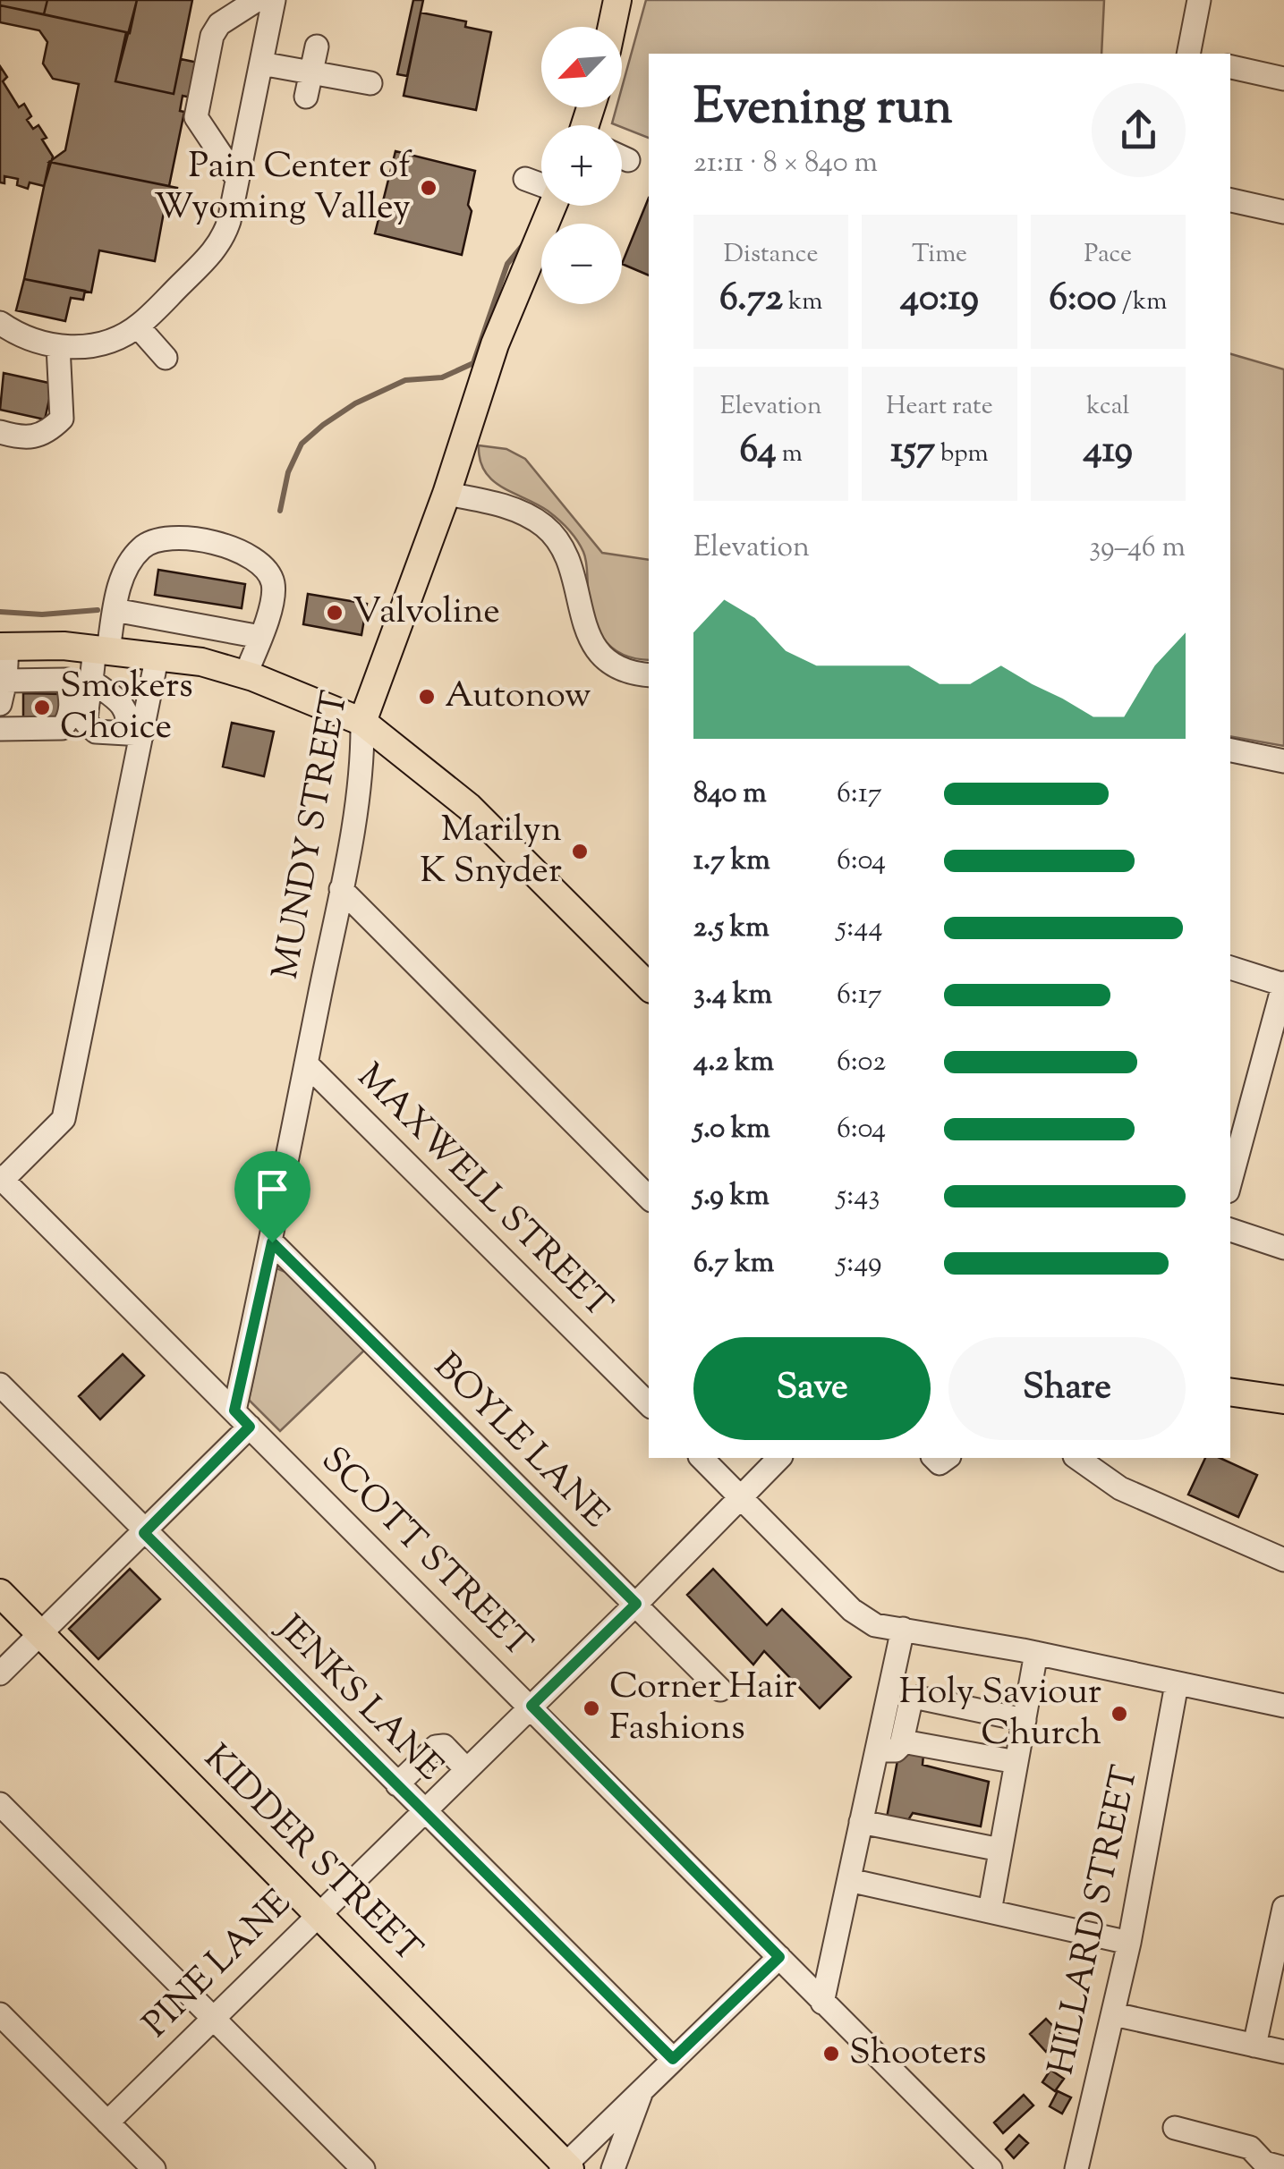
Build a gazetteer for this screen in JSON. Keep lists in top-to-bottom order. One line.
{"streets":{"main road":["MUNDY STREET","KIDDER STREET"],"street":["MAXWELL STREET","BOYLE LANE","SCOTT STREET","JENKS LANE","HILLARD STREET","PINE LANE"]},"crossings":[["MUNDY STREET","MAXWELL STREET"],["MUNDY STREET","BOYLE LANE"],["MUNDY STREET","SCOTT STREET"],["BOYLE LANE","PINE LANE"],["SCOTT STREET","PINE LANE"],["JENKS LANE","PINE LANE"],["KIDDER STREET","PINE LANE"]],"places":["Pain Center of Wyoming Valley","Valvoline","Autonow","Smokers Choice","Marilyn K Snyder","Corner Hair Fashions","Holy Saviour Church","Shooters"],"north":"bottom left","page":{"map_buttons":["+","−"],"heading":["Evening run","21:11 · 8 × 840 m"],"stats":[["Distance","6.72 km"],["Time","40:19"],["Pace","6:00 /km"],["Elevation","64 m"],["Heart rate","157 bpm"],["kcal","419"]],"chart":["Elevation","39–46 m"],"list":[{"name":"840 m","note":"6:17"},{"name":"1.7 km","note":"6:04"},{"name":"2.5 km","note":"5:44"},{"name":"3.4 km","note":"6:17"},{"name":"4.2 km","note":"6:02"},{"name":"5.0 km","note":"6:04"},{"name":"5.9 km","note":"5:43"},{"name":"6.7 km","note":"5:49"}],"buttons":["Save","Share"]}}
